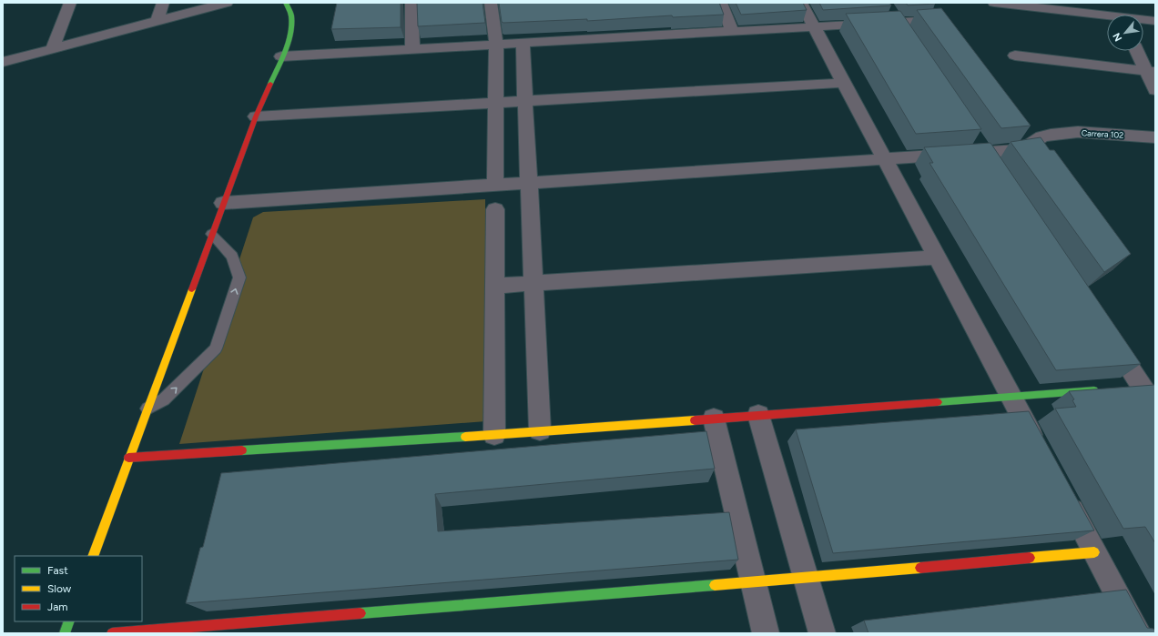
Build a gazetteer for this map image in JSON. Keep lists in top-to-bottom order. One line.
{"streets":{"street":["Carrera 102"]},"legend":["Fast","Slow","Jam"],"north":"bottom left"}
